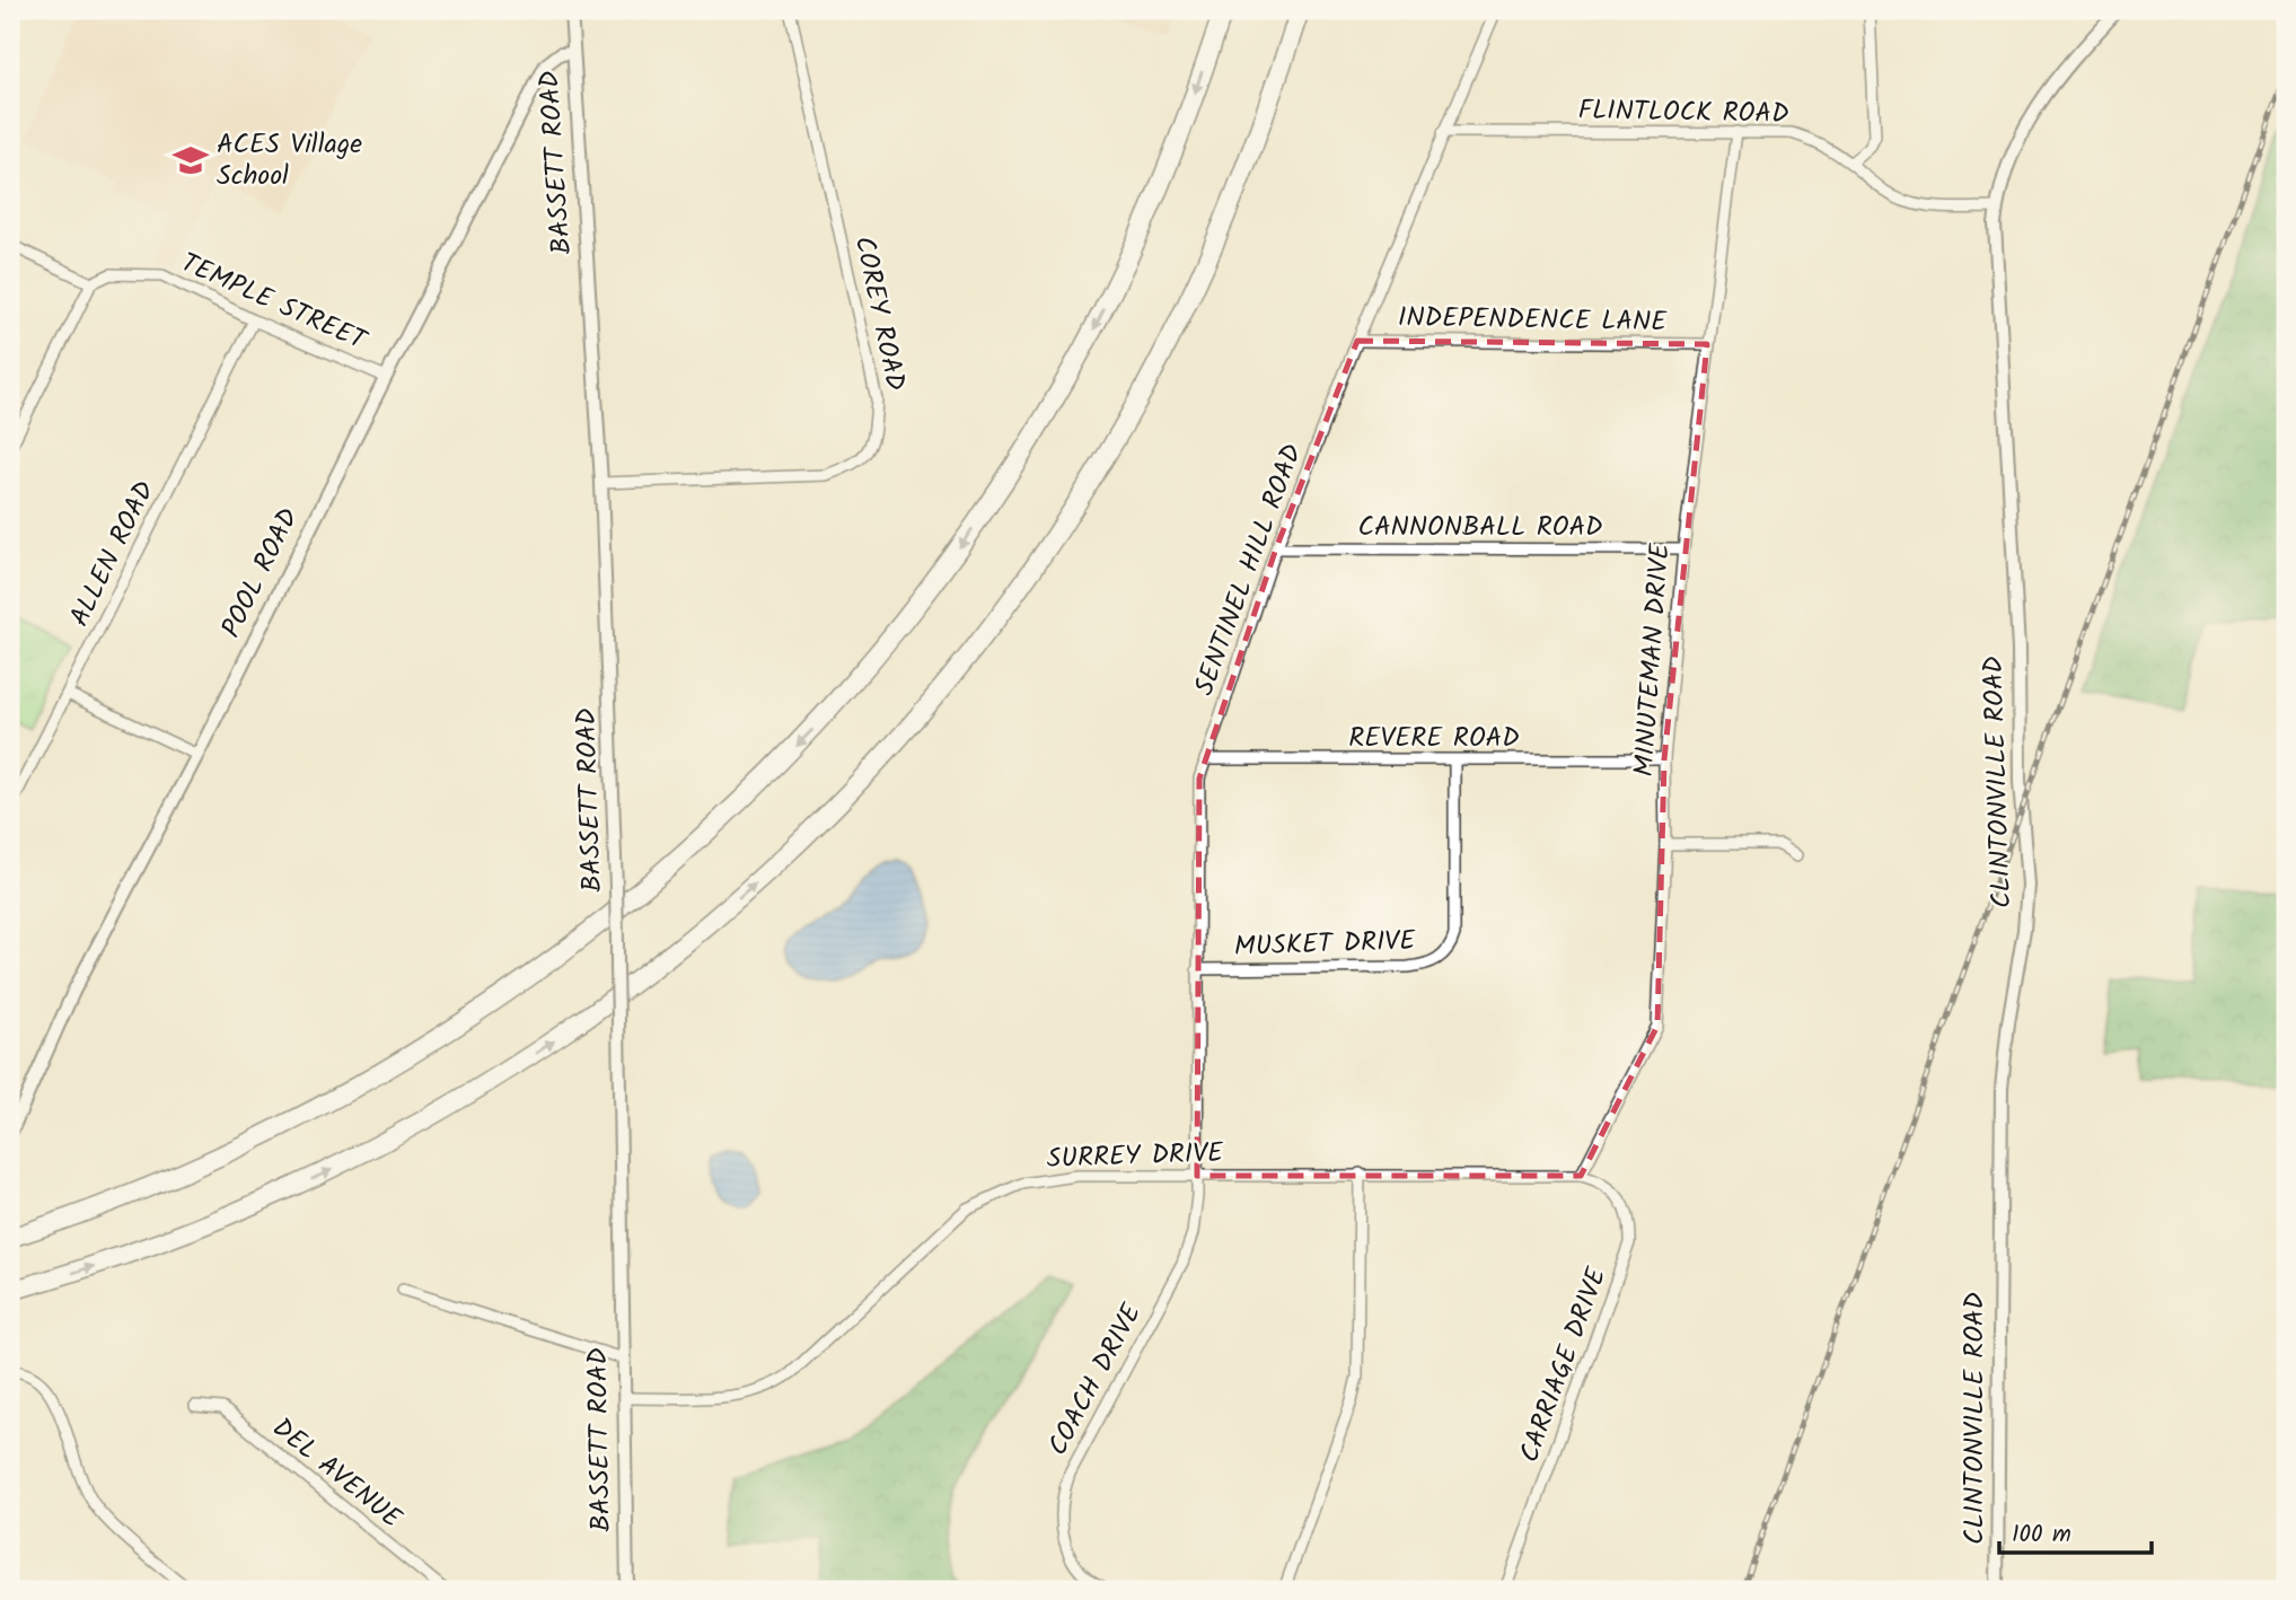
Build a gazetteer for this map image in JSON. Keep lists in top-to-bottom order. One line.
{"streets":{"street":["FLINTLOCK ROAD","BASSETT ROAD","TEMPLE STREET","COREY ROAD","INDEPENDENCE LANE","CANNONBALL ROAD","ALLEN ROAD","SENTINEL HILL ROAD","POOL ROAD","MINUTEMAN DRIVE","REVERE ROAD","CLINTONVILLE ROAD","MUSKET DRIVE","SURREY DRIVE","CARRIAGE DRIVE","COACH DRIVE","DEL AVENUE"]},"crossings":[["FLINTLOCK ROAD","SENTINEL HILL ROAD"],["FLINTLOCK ROAD","MINUTEMAN DRIVE"],["FLINTLOCK ROAD","CLINTONVILLE ROAD"],["BASSETT ROAD","COREY ROAD"],["BASSETT ROAD","POOL ROAD"],["BASSETT ROAD","SURREY DRIVE"],["TEMPLE STREET","ALLEN ROAD"],["TEMPLE STREET","POOL ROAD"],["INDEPENDENCE LANE","SENTINEL HILL ROAD"],["INDEPENDENCE LANE","MINUTEMAN DRIVE"],["CANNONBALL ROAD","SENTINEL HILL ROAD"],["CANNONBALL ROAD","MINUTEMAN DRIVE"],["SENTINEL HILL ROAD","REVERE ROAD"],["SENTINEL HILL ROAD","MUSKET DRIVE"],["SENTINEL HILL ROAD","SURREY DRIVE"],["SENTINEL HILL ROAD","COACH DRIVE"],["MINUTEMAN DRIVE","REVERE ROAD"],["MINUTEMAN DRIVE","SURREY DRIVE"],["MINUTEMAN DRIVE","CARRIAGE DRIVE"],["REVERE ROAD","MUSKET DRIVE"],["SURREY DRIVE","CARRIAGE DRIVE"],["SURREY DRIVE","COACH DRIVE"]],"places":{"school or university":["ACES Village School"]},"scale_bar":"100 m"}
